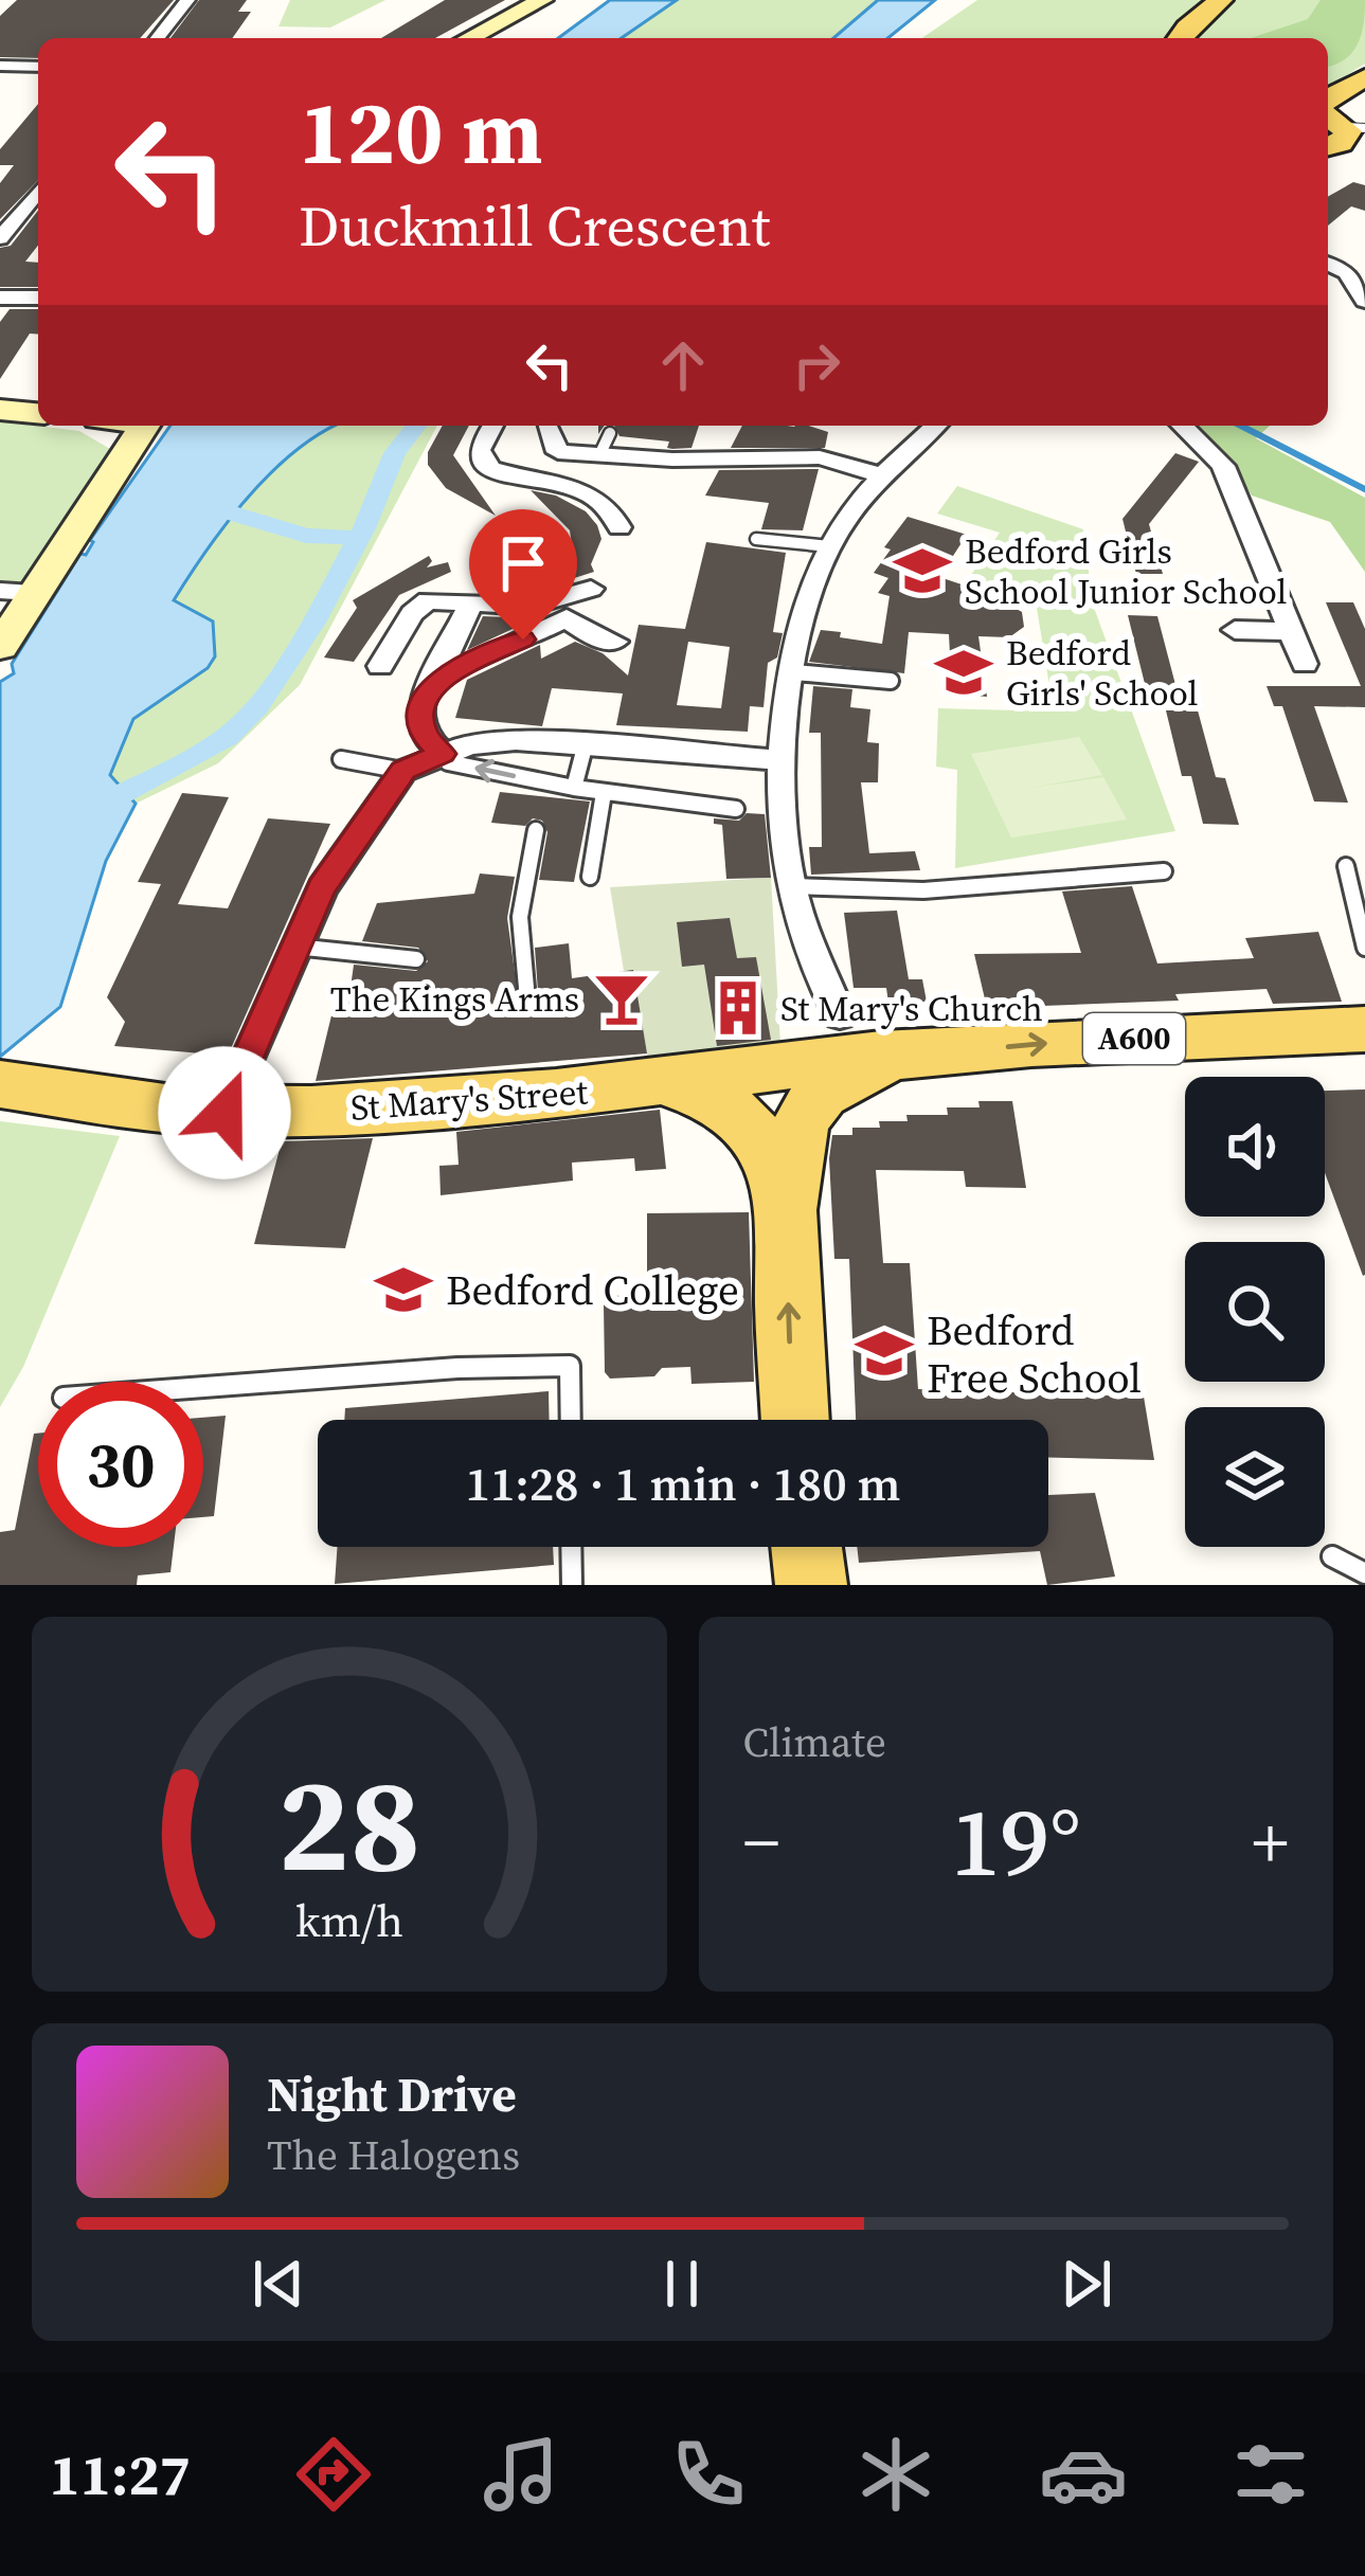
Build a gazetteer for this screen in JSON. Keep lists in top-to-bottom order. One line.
{"streets":{"main road":["A600","St Mary's Street"]},"crossings":[["A600","St Mary's Street"]],"places":{"school or university":["Bedford Girls School Junior School","Bedford Girls' School","Bedford College","Bedford Free School"],"bar":["The Kings Arms"],"building":["St Mary's Church"]},"page":{"turn":["120 m","Duckmill Crescent"],"limit":"30","trip":"11:28 · 1 min · 180 m","tile":"Climate","heat":["−","19°","+"],"song":["Night Drive","The Halogens"],"tabs":"11:27","gauge":["28","km/h"]}}
